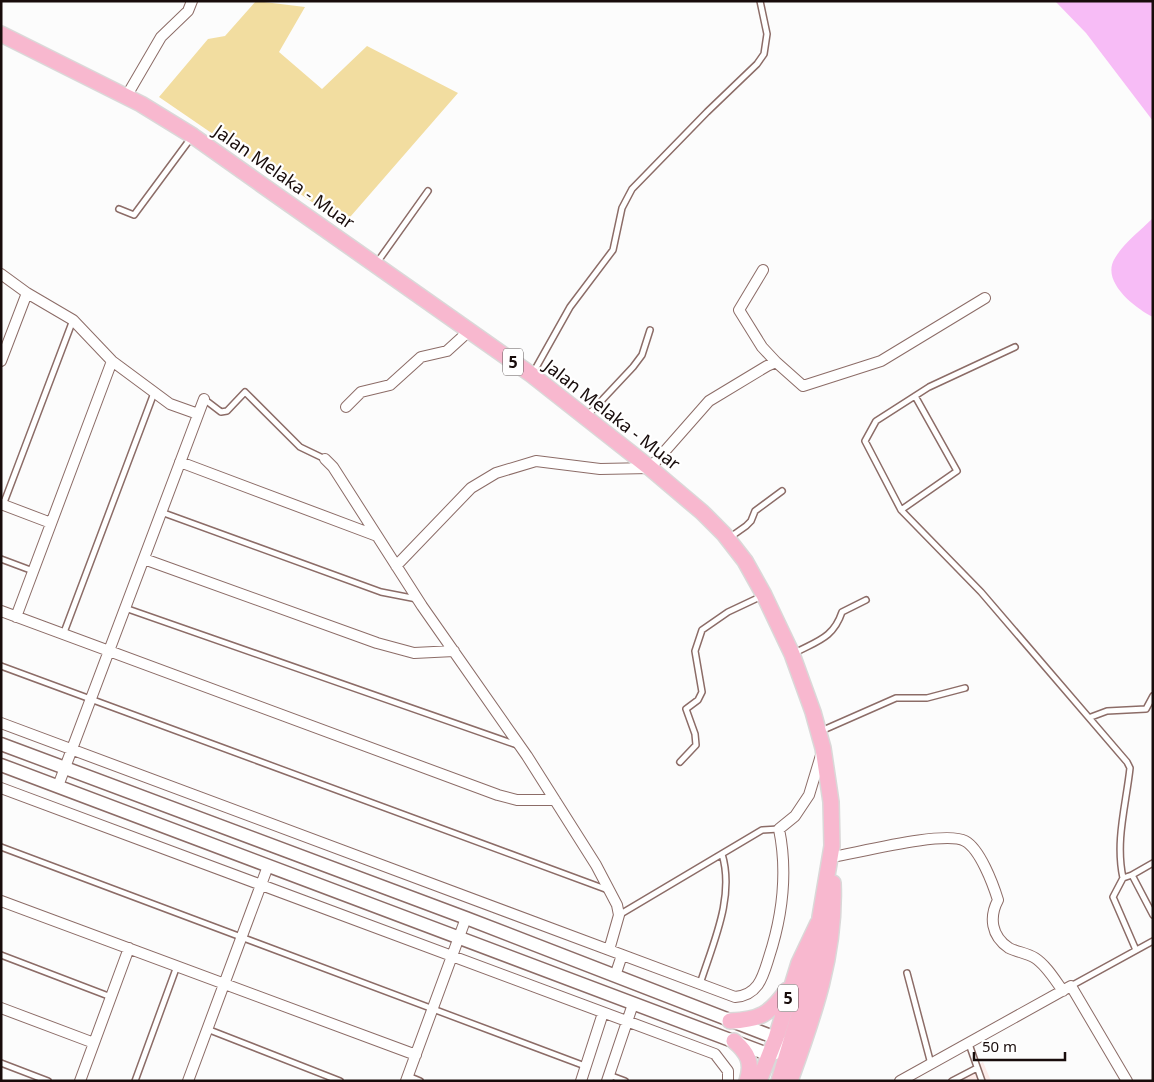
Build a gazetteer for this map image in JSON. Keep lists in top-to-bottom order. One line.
{"streets":{"main road":["Jalan Melaka - Muar","5"]},"scale_bar":"50 m"}
